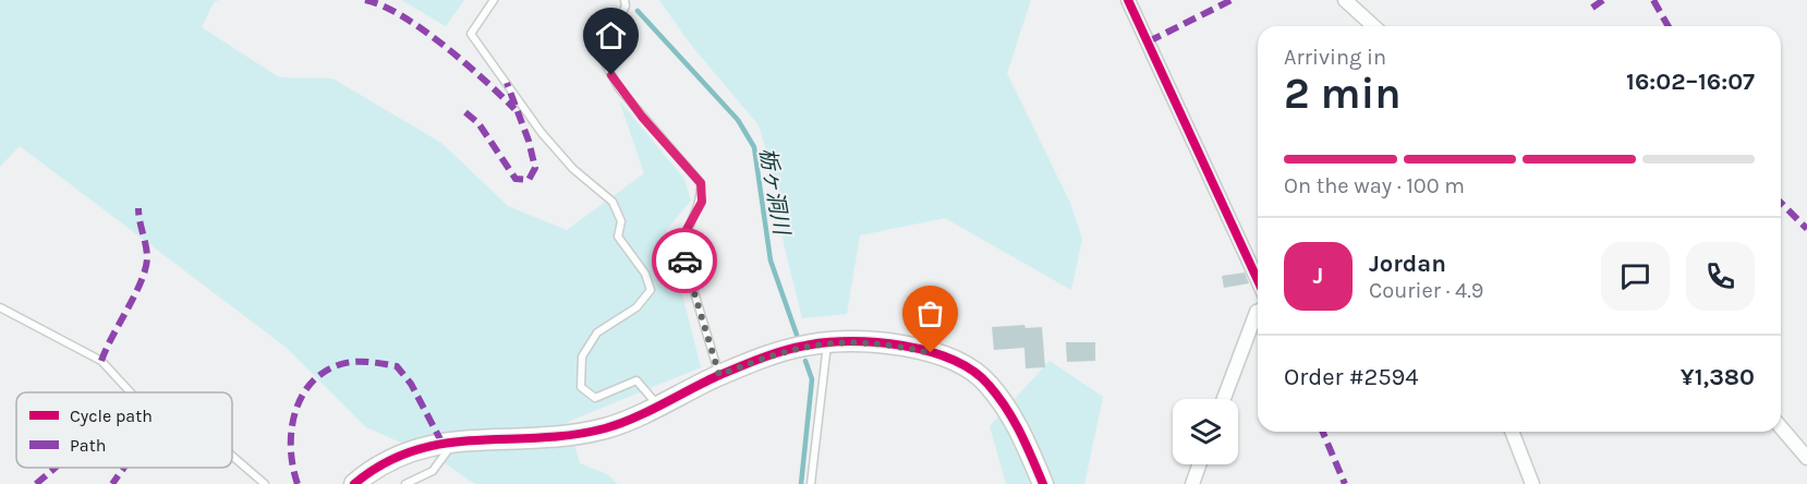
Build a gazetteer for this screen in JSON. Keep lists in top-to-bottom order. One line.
{"water":["栃ヶ洞川"],"legend":["Cycle path","Path"],"page":{"heading":["2 min","Arriving in","16:02–16:07"],"panel":["Jordan","Courier · 4.9","Order #2594","¥1,380"],"bar":"On the way · 100 m","round":"J"}}
